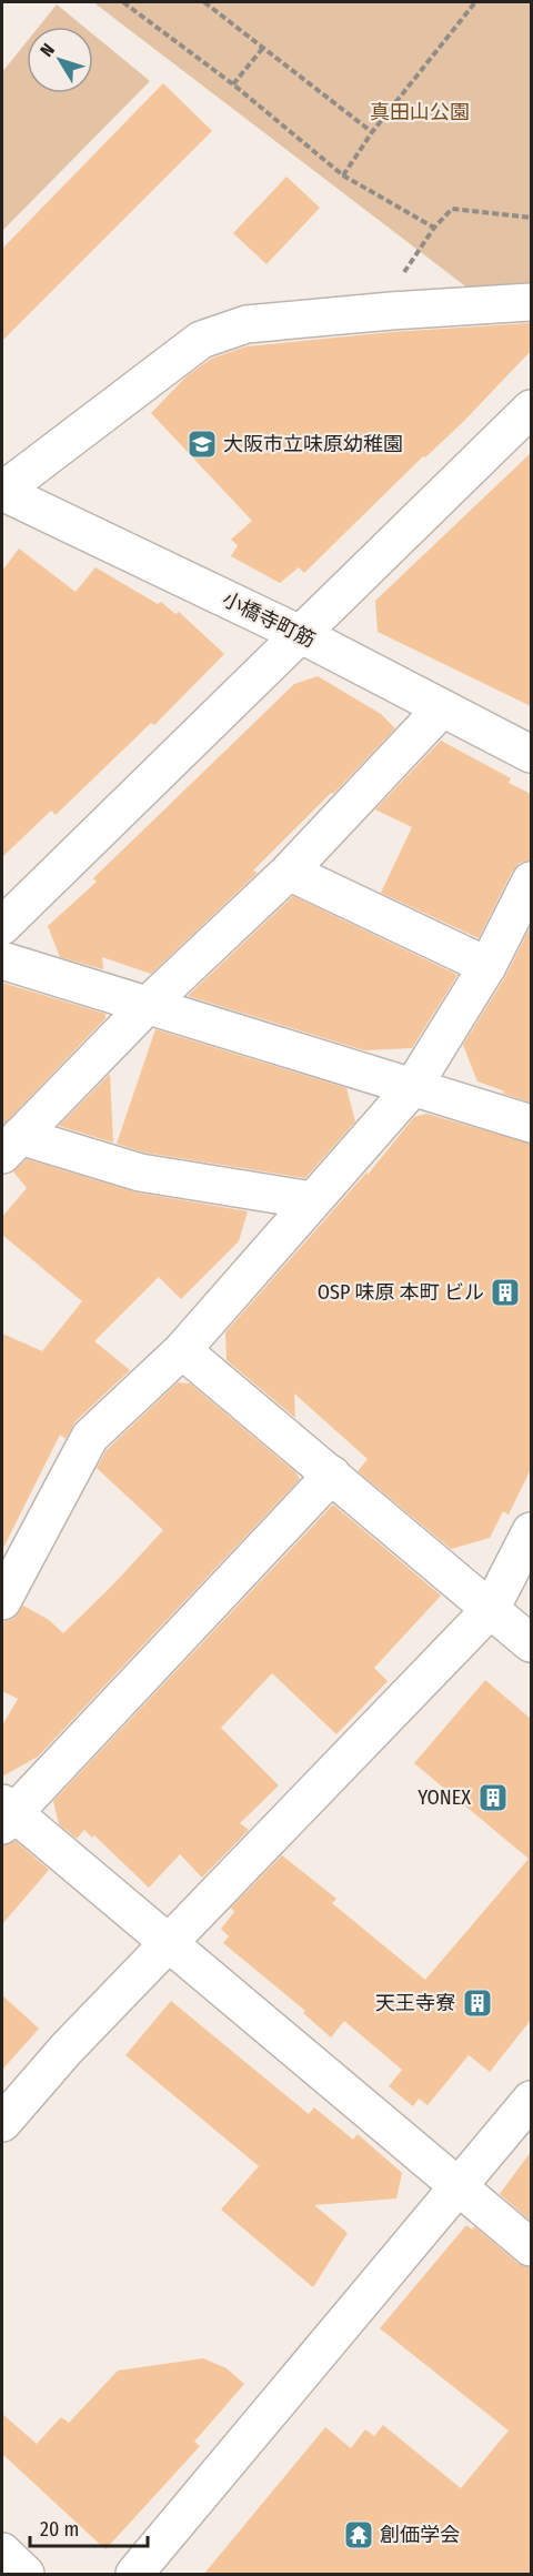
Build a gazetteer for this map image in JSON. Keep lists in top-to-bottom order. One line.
{"streets":{"street":["小橋寺町筋"]},"parks":["真田山公園"],"places":{"school or university":["大阪市立味原幼稚園"],"building":["OSP 味原 本町 ビル","YONEX","天王寺寮"],"temple":["創価学会"]},"scale_bar":"20 m","north":"top left"}
